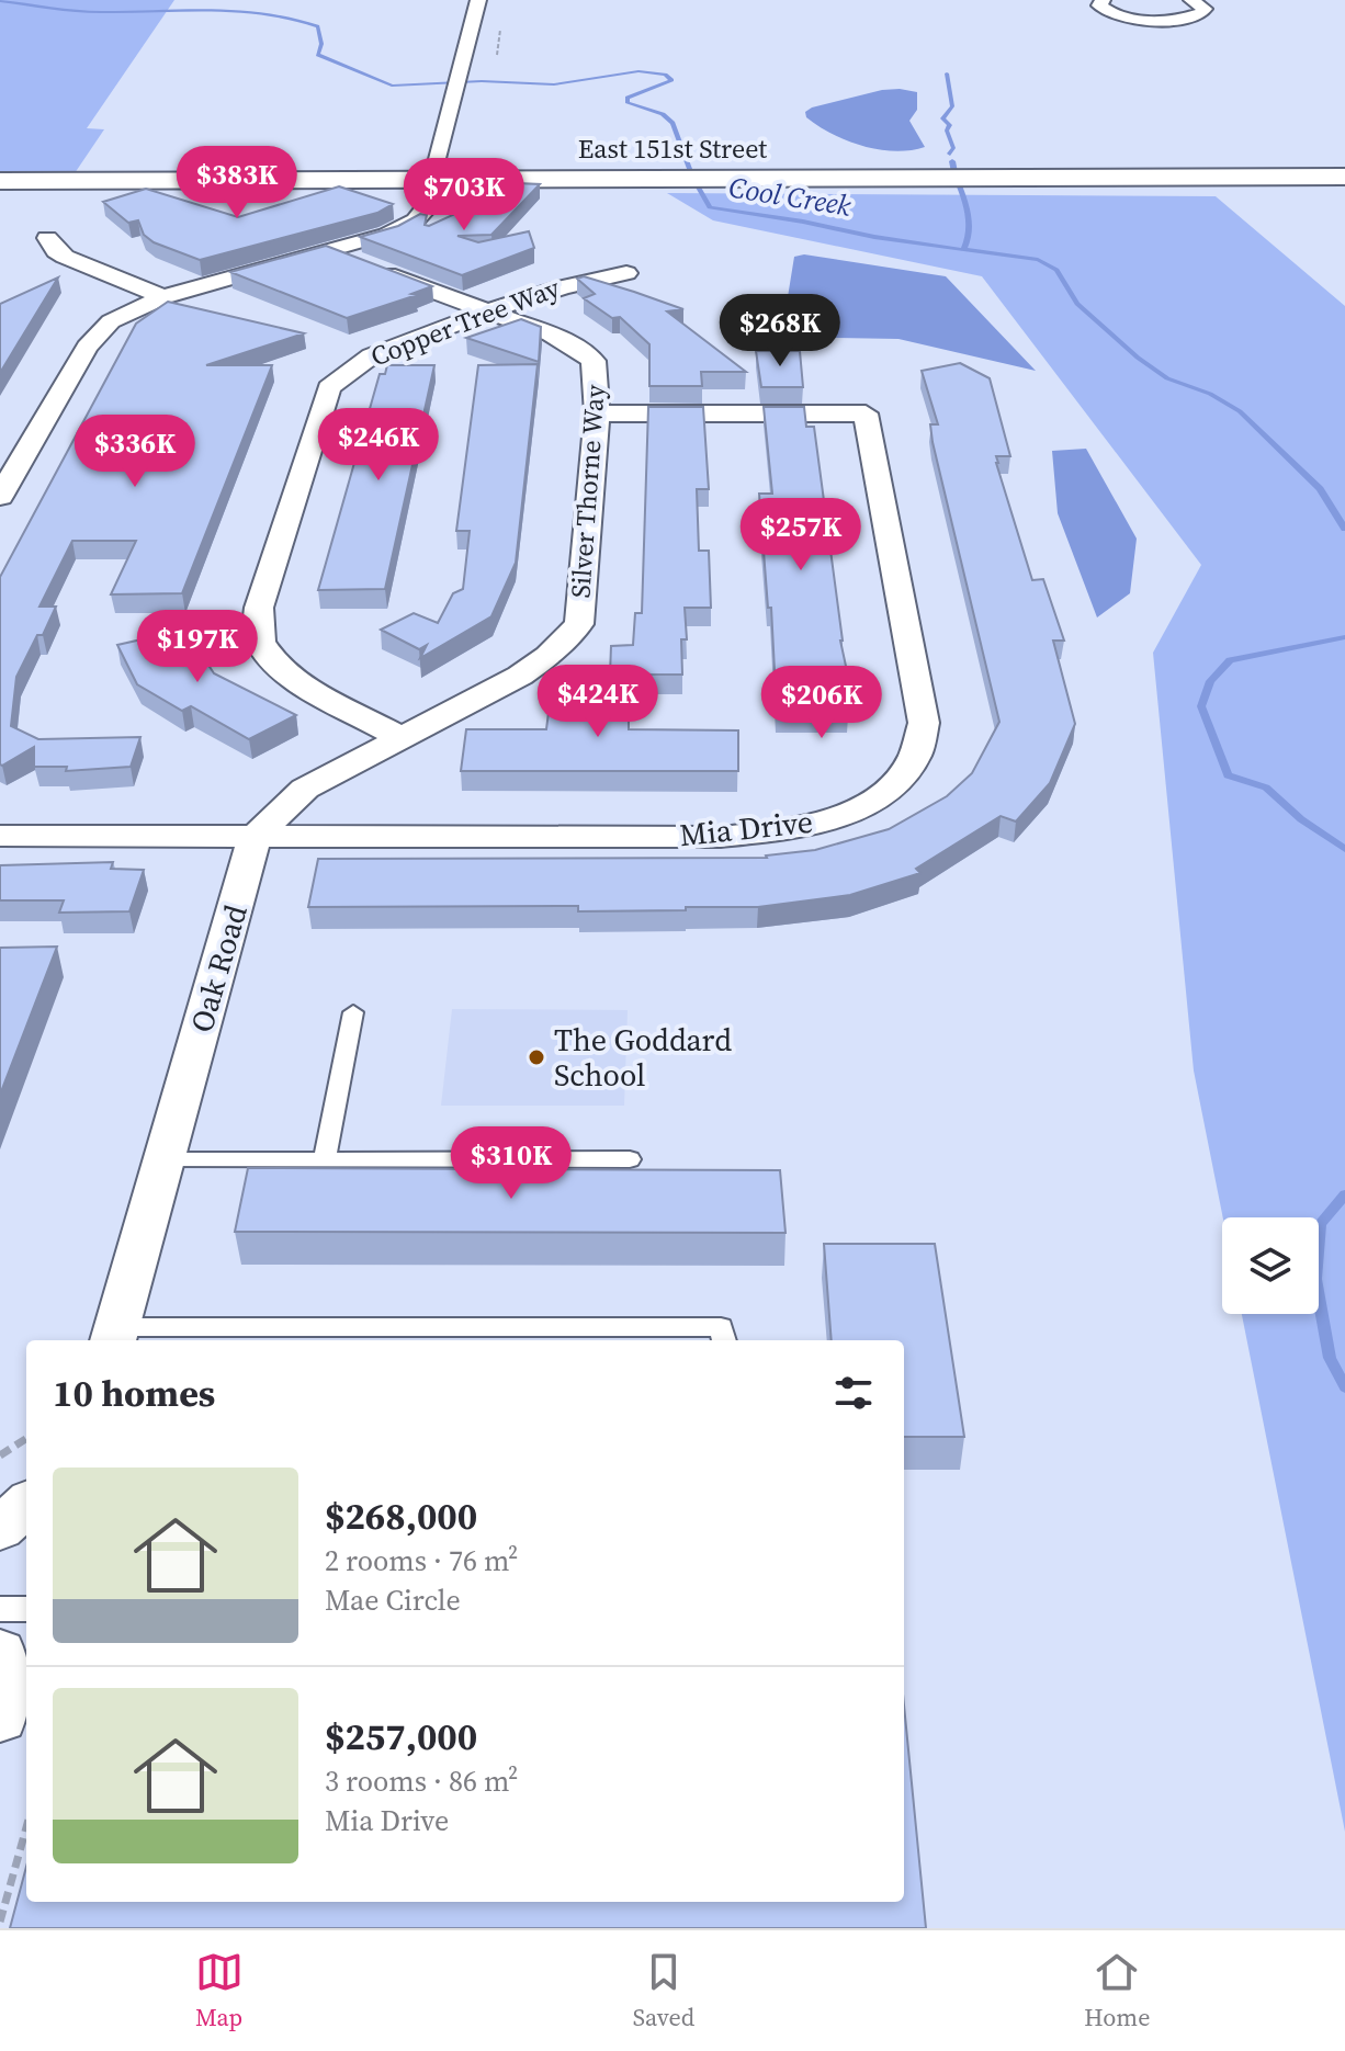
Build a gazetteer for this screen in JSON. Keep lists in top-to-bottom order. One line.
{"streets":{"street":["East 151st Street","Copper Tree Way","Silver Thorne Way","Mia Drive","Oak Road"]},"crossings":[["Copper Tree Way","Silver Thorne Way"],["Silver Thorne Way","Mia Drive"],["Silver Thorne Way","Oak Road"],["Mia Drive","Oak Road"]],"water":["Cool Creek"],"places":["The Goddard School"],"page":{"price":["$383K","$703K","$268K","$246K","$336K","$257K","$197K","$424K","$206K","$310K"],"heading":"10 homes","list":[{"name":"$268,000","note":"2 rooms · 76 m² · Mae Circle"},{"name":"$257,000","note":"3 rooms · 86 m² · Mia Drive"}],"tabs":["Map","Saved","Home"]}}
